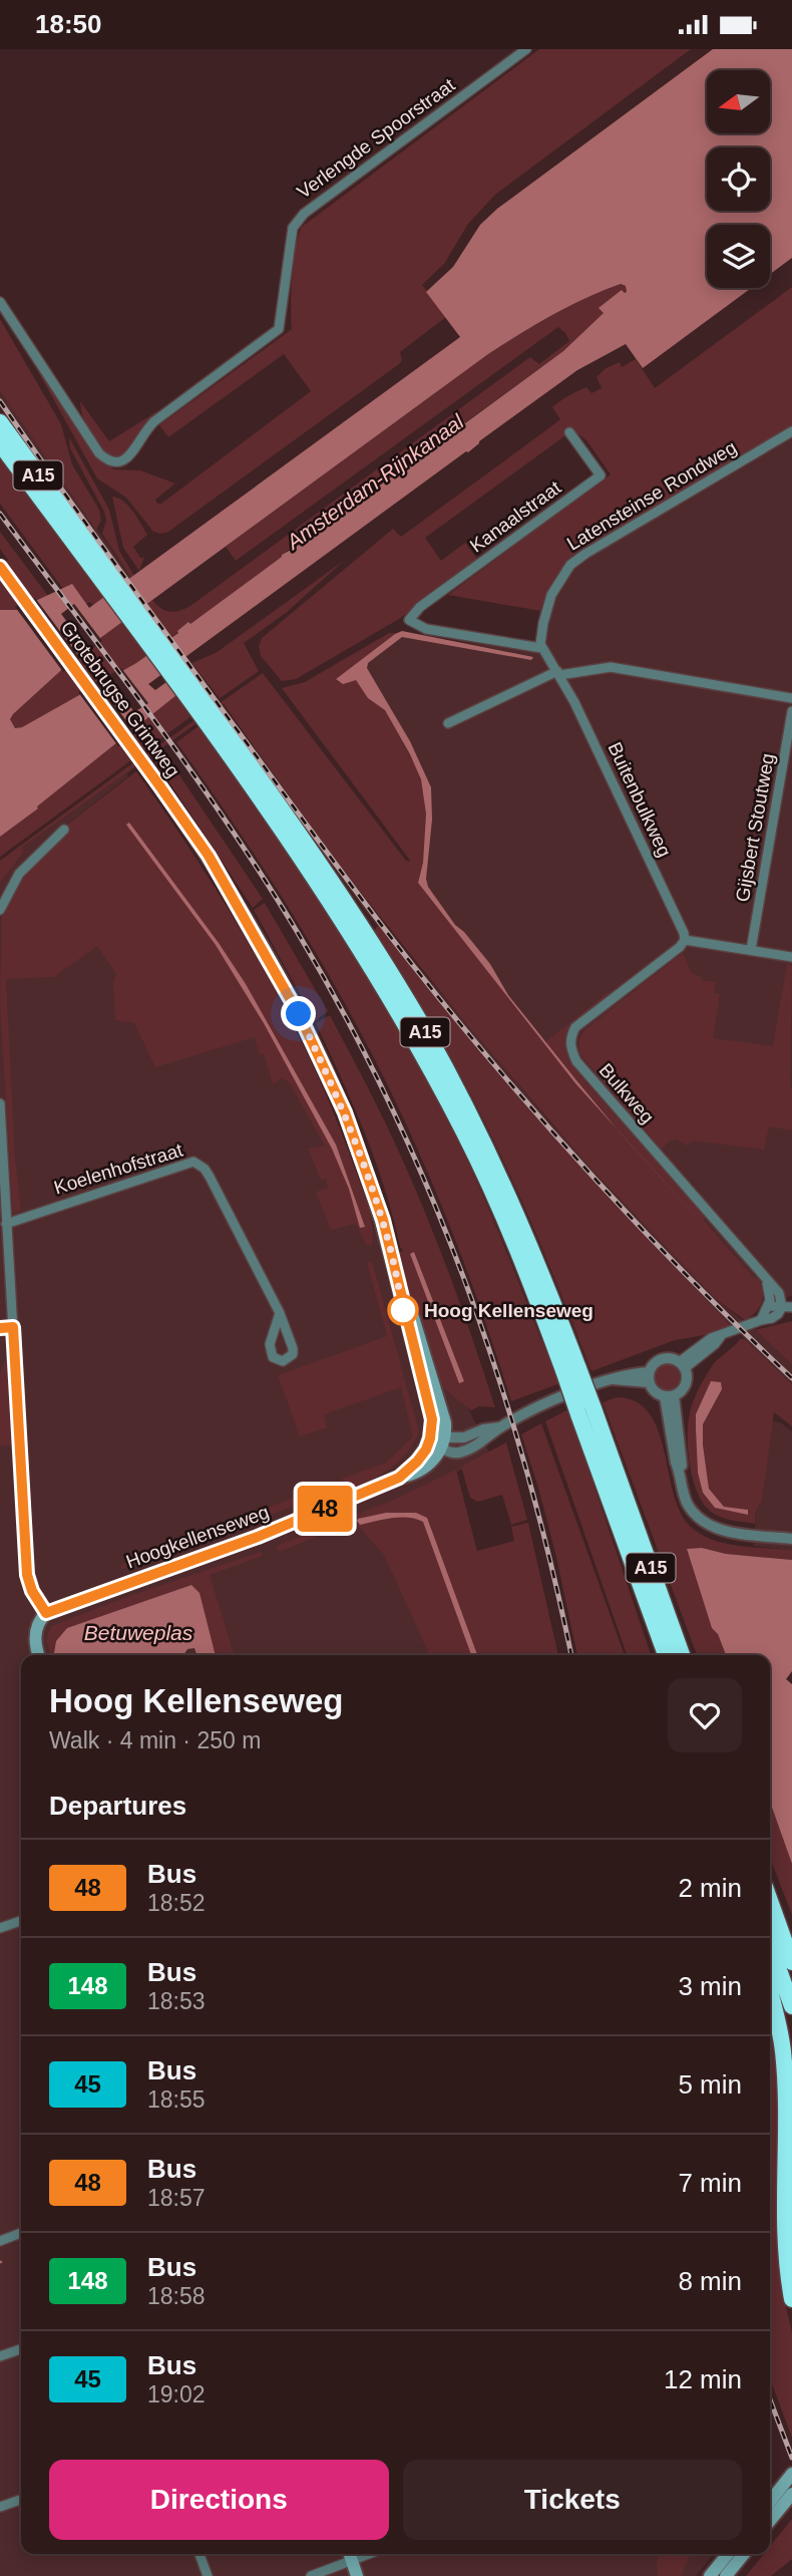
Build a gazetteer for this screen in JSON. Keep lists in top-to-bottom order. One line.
{"streets":{"highway":["A15"],"main road":["Grotebrugse Grintweg","Hoogkellenseweg"],"street":["Verlengde Spoorstraat","Latensteinse Rondweg","Kanaalstraat","Buitenbulkweg","Gijsbert Stoutweg","Bulkweg","Koelenhofstraat"]},"crossings":[["Latensteinse Rondweg","Kanaalstraat"],["Latensteinse Rondweg","Buitenbulkweg"],["Kanaalstraat","Buitenbulkweg"],["Grotebrugse Grintweg","Hoogkellenseweg"],["Buitenbulkweg","Bulkweg"]],"water":["Amsterdam-Rijnkanaal","Betuweplas"],"places":["Hoog Kellenseweg"],"lines":["bus line 48"],"north":"left","page":{"status":"18:50","on_map":"48","heading":[["Hoog Kellenseweg","Walk · 4 min · 250 m"],"Departures"],"list":[{"mark":"48","name":"Bus","note":"18:52","value":"2 min"},{"mark":"148","name":"Bus","note":"18:53","value":"3 min"},{"mark":"45","name":"Bus","note":"18:55","value":"5 min"},{"mark":"48","name":"Bus","note":"18:57","value":"7 min"},{"mark":"148","name":"Bus","note":"18:58","value":"8 min"},{"mark":"45","name":"Bus","note":"19:02","value":"12 min"}],"buttons":["Directions","Tickets"]}}
